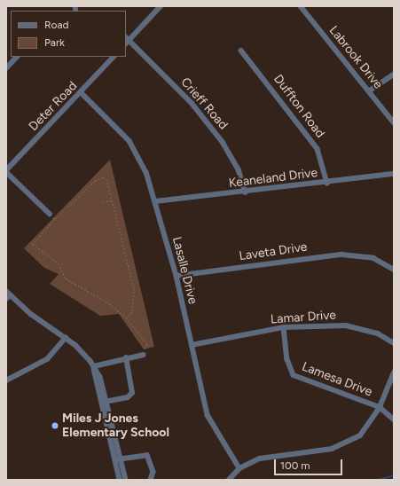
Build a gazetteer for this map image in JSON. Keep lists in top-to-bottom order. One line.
{"streets":{"street":["Labrook Drive","Crieff Road","Deter Road","Duffton Road","Keaneland Drive","Laveta Drive","Lasalle Drive","Lamar Drive","Lamesa Drive"]},"crossings":[["Crieff Road","Keaneland Drive"],["Deter Road","Lasalle Drive"],["Duffton Road","Keaneland Drive"],["Keaneland Drive","Lasalle Drive"],["Laveta Drive","Lasalle Drive"],["Lasalle Drive","Lamar Drive"],["Lamar Drive","Lamesa Drive"]],"places":["Miles J Jones Elementary School"],"legend":["Road","Park"],"scale_bar":"100 m"}
